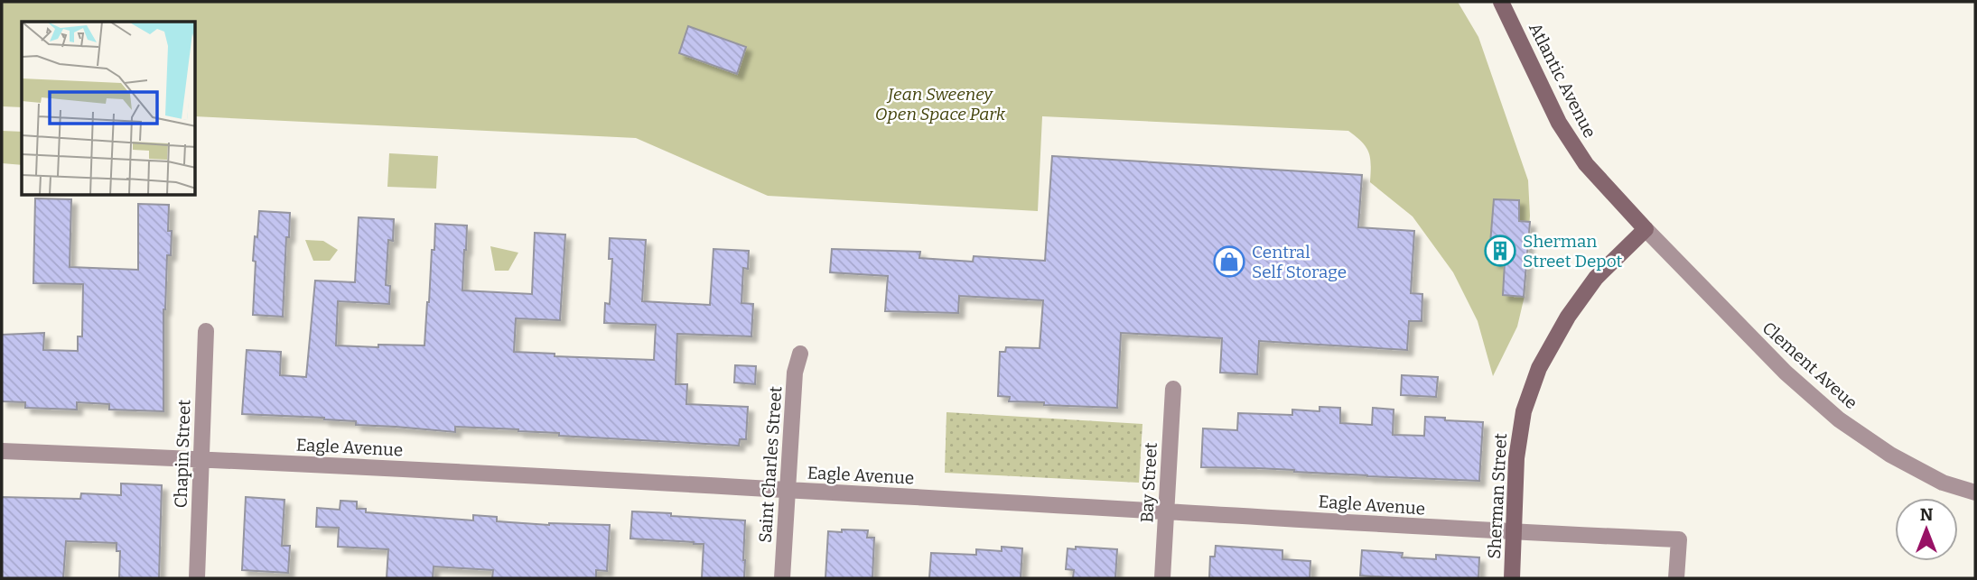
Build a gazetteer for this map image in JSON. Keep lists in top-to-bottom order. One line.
{"streets":{"street":["Atlantic Avenue","Clement Aveue","Eagle Avenue","Chapin Street","Saint Charles Street","Bay Street","Sherman Street"]},"crossings":[["Atlantic Avenue","Clement Aveue"],["Atlantic Avenue","Sherman Street"],["Clement Aveue","Sherman Street"],["Eagle Avenue","Chapin Street"],["Eagle Avenue","Saint Charles Street"],["Eagle Avenue","Bay Street"],["Eagle Avenue","Sherman Street"]],"parks":["Jean Sweeney Open Space Park"],"places":{"building":["Sherman Street Depot"],"shop":["Central Self Storage"]},"north":"top"}
